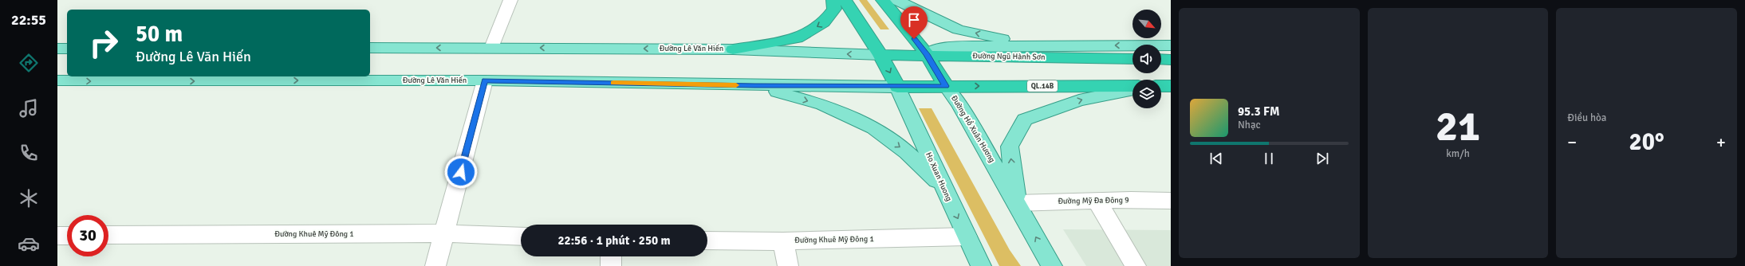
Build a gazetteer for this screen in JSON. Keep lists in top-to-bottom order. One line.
{"streets":{"highway":["Đường Lê Văn Hiến","Đường Ngũ Hành Sơn","QL.14B","Đường Hồ Xuân Hương"],"main road":["Ho Xuan Huong"],"street":["Đường Mỹ Đa Đông 9","Đường Khuê Mỹ Đông 1"]},"crossings":[["Đường Lê Văn Hiến","Đường Ngũ Hành Sơn"],["Đường Lê Văn Hiến","QL.14B"],["Đường Lê Văn Hiến","Đường Hồ Xuân Hương"],["Đường Lê Văn Hiến","Ho Xuan Huong"],["Đường Ngũ Hành Sơn","Đường Hồ Xuân Hương"],["QL.14B","Đường Hồ Xuân Hương"],["Đường Hồ Xuân Hương","Đường Mỹ Đa Đông 9"],["Ho Xuan Huong","Đường Khuê Mỹ Đông 1"]],"north":"bottom right","page":{"tabs":"22:55","tile":[["21","km/h"],"Điều hòa"],"turn":["50 m","Đường Lê Văn Hiến"],"song":["95.3 FM","Nhạc"],"heat":["−","20°","+"],"limit":"30","trip":"22:56 · 1 phút · 250 m"}}
